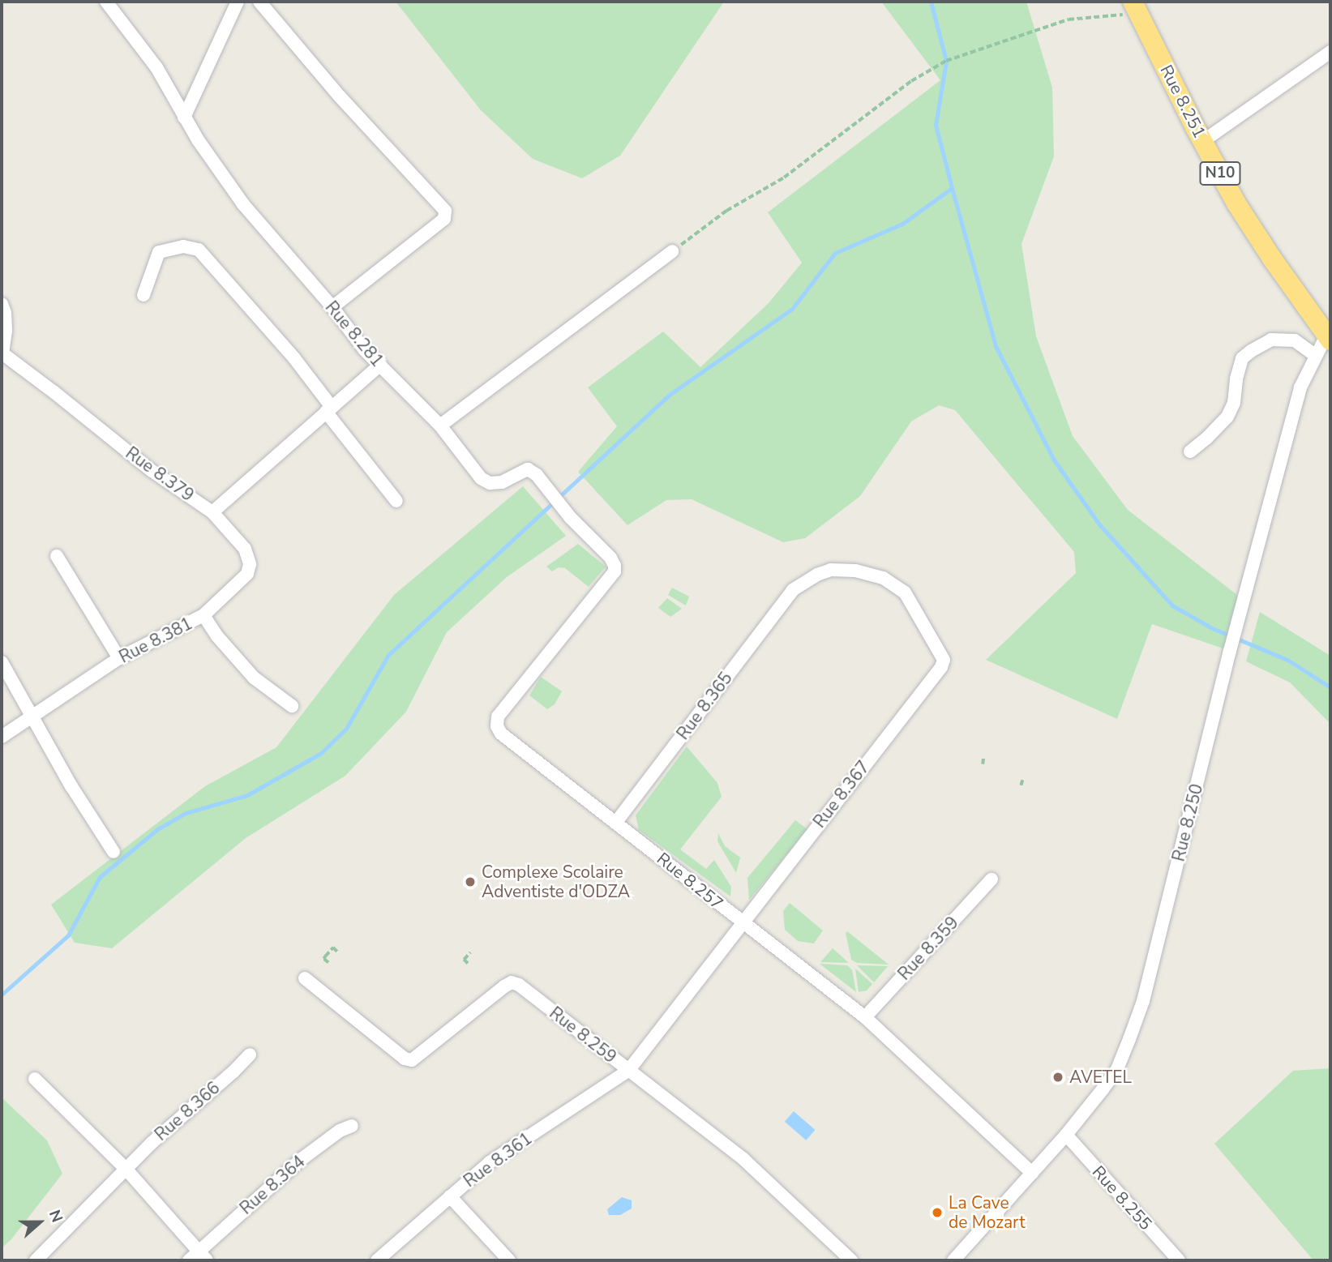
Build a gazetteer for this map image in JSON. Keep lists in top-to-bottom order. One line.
{"streets":{"highway":["Rue 8.251","N10"],"street":["Rue 8.281","Rue 8.379","Rue 8.381","Rue 8.365","Rue 8.367","Rue 8.250","Rue 8.257","Rue 8.359","Rue 8.259","Rue 8.366","Rue 8.361","Rue 8.364","Rue 8.255"]},"crossings":[["Rue 8.251","Rue 8.250"],["Rue 8.281","Rue 8.257"],["Rue 8.379","Rue 8.381"],["Rue 8.365","Rue 8.367"],["Rue 8.365","Rue 8.257"],["Rue 8.367","Rue 8.257"],["Rue 8.367","Rue 8.259"],["Rue 8.367","Rue 8.361"],["Rue 8.250","Rue 8.257"],["Rue 8.250","Rue 8.255"],["Rue 8.257","Rue 8.359"],["Rue 8.259","Rue 8.361"]],"places":["Complexe Scolaire Adventiste d'ODZA","AVETEL","La Cave de Mozart"],"north":"right"}
